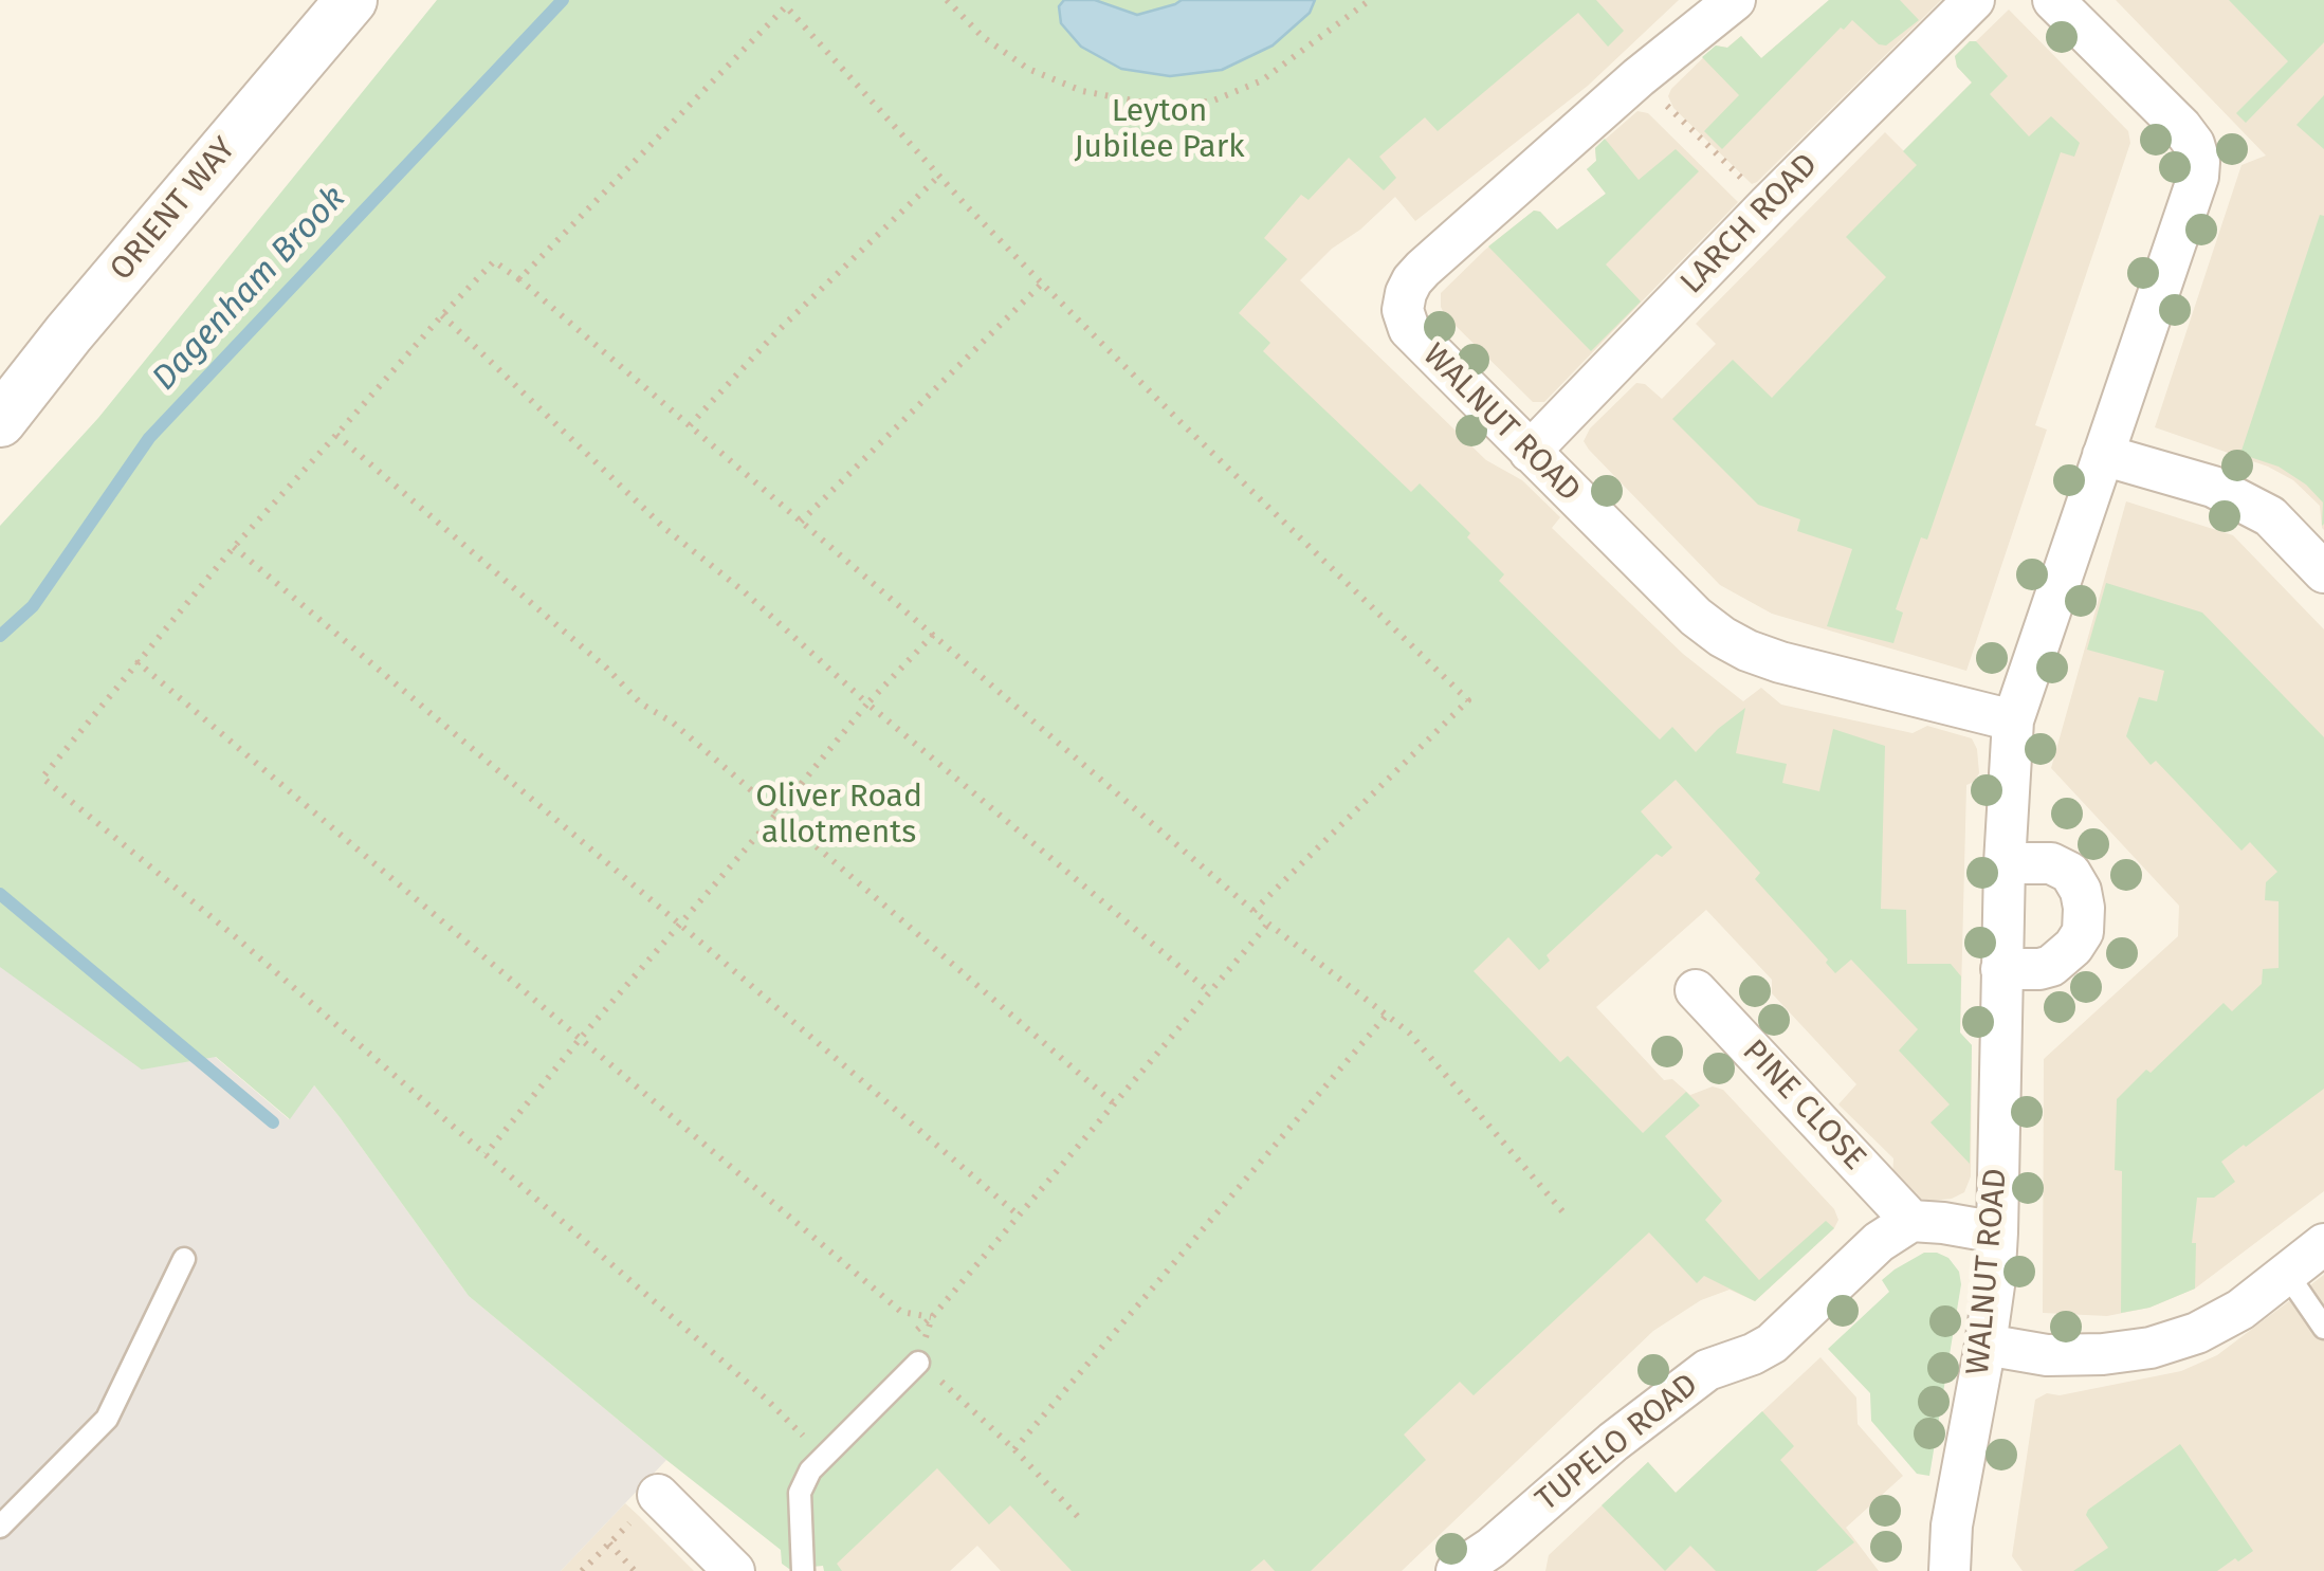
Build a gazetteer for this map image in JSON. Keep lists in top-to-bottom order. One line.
{"streets":{"street":["ORIENT WAY","LARCH ROAD","WALNUT ROAD","PINE CLOSE","TUPELO ROAD"]},"crossings":[["LARCH ROAD","WALNUT ROAD"],["PINE CLOSE","TUPELO ROAD"]],"water":["Dagenham Brook"],"parks":["Leyton Jubilee Park","Oliver Road allotments"]}
